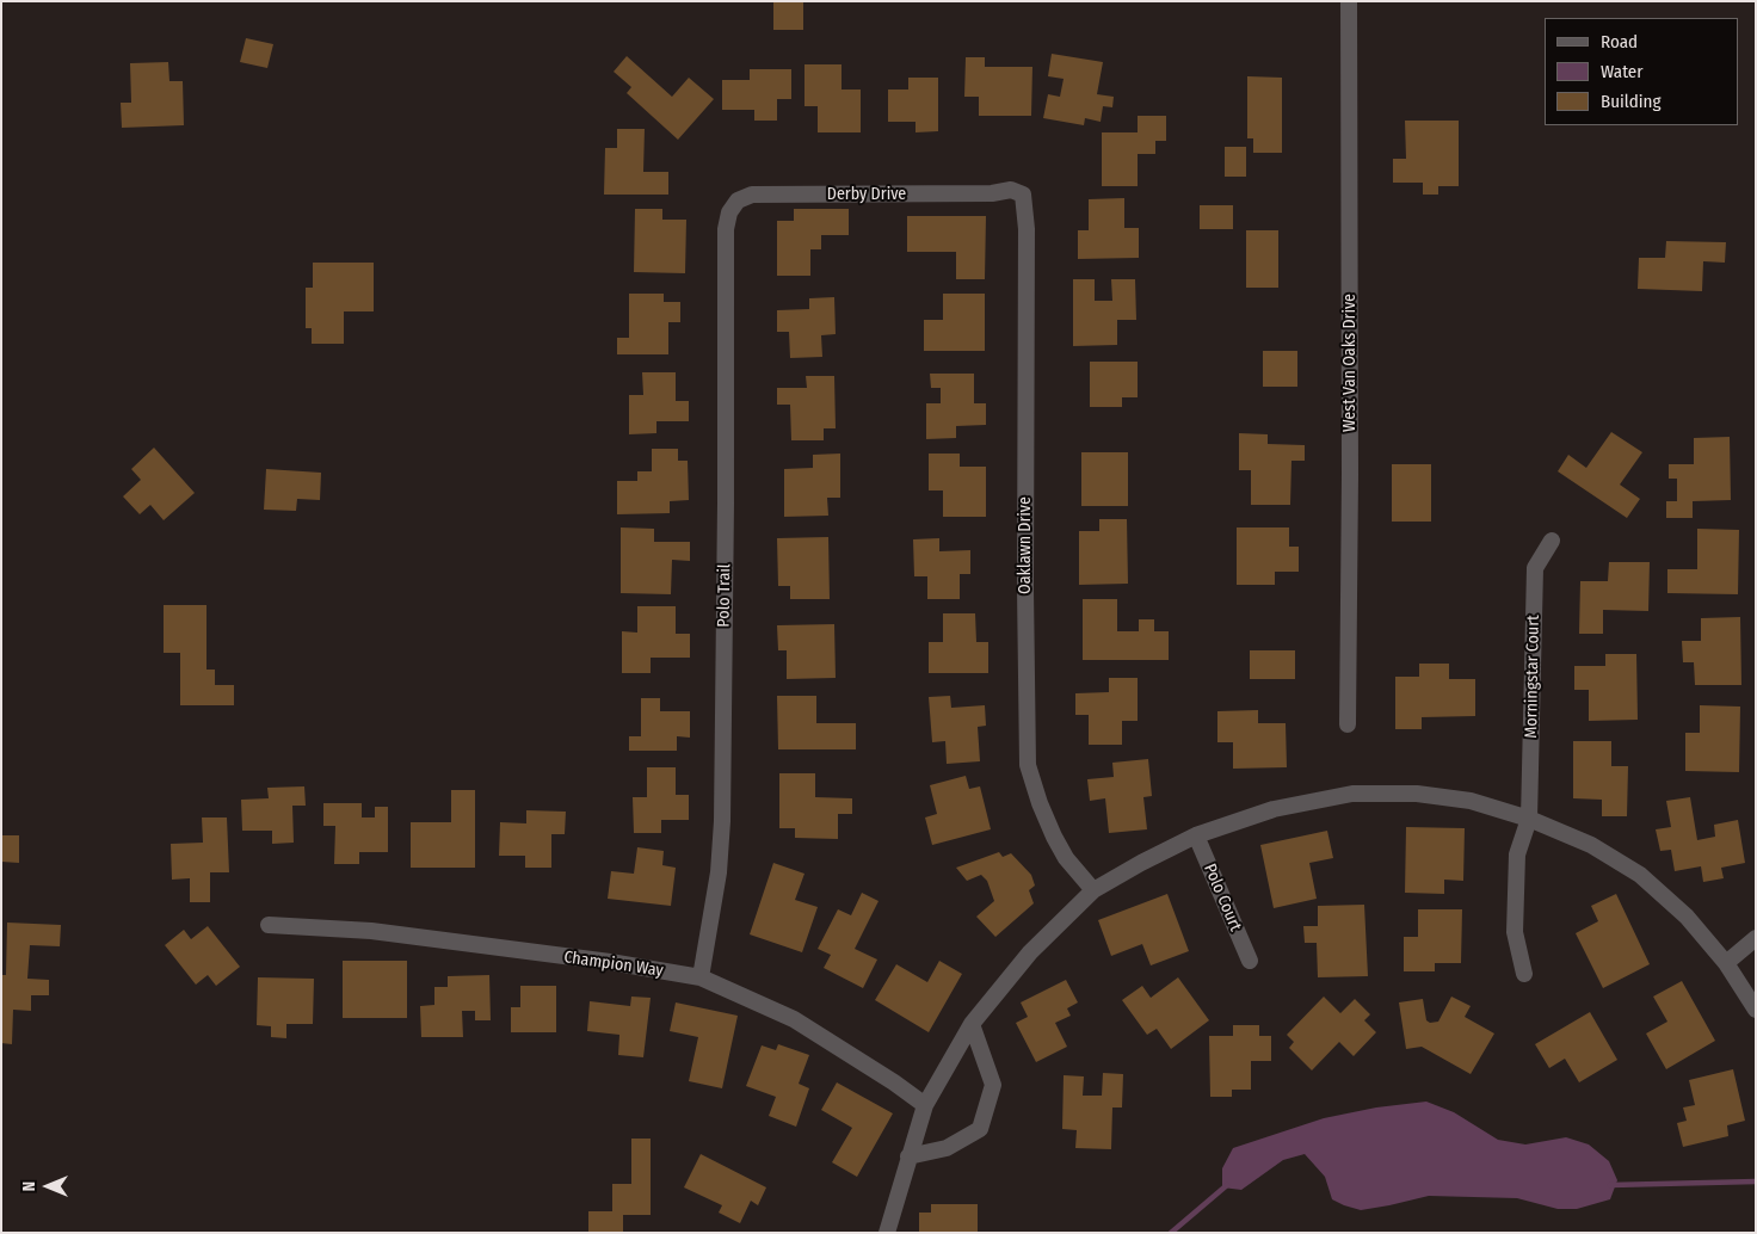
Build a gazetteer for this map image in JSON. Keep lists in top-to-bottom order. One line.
{"streets":{"street":["Derby Drive","West Van Oaks Drive","Oaklawn Drive","Polo Trail","Morningstar Court","Polo Court","Champion Way"]},"crossings":[["Derby Drive","Oaklawn Drive"],["Derby Drive","Polo Trail"],["Polo Trail","Champion Way"]],"legend":["Road","Water","Building"],"north":"left"}
